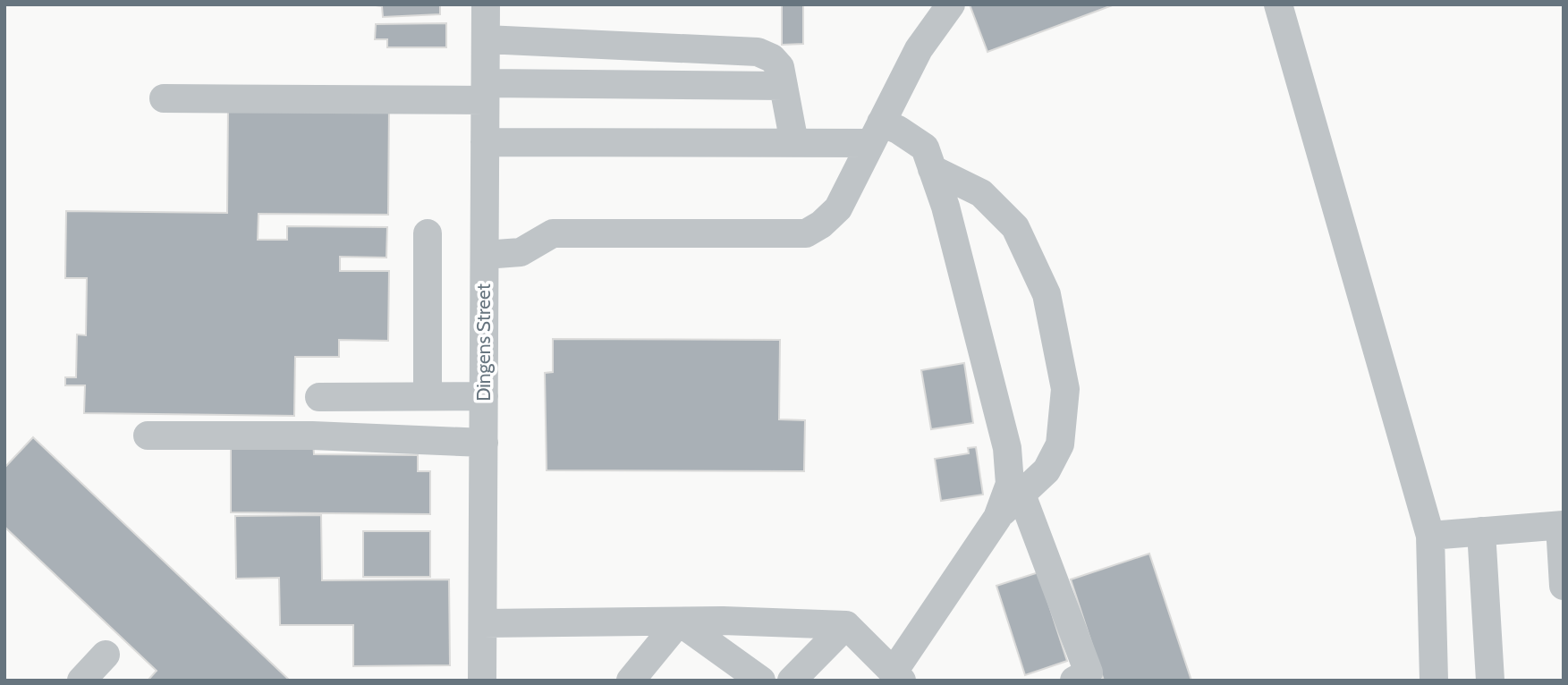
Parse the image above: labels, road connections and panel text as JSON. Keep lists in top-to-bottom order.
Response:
{
  "streets": {
    "street": ["Dingens Street"]
  }
}
